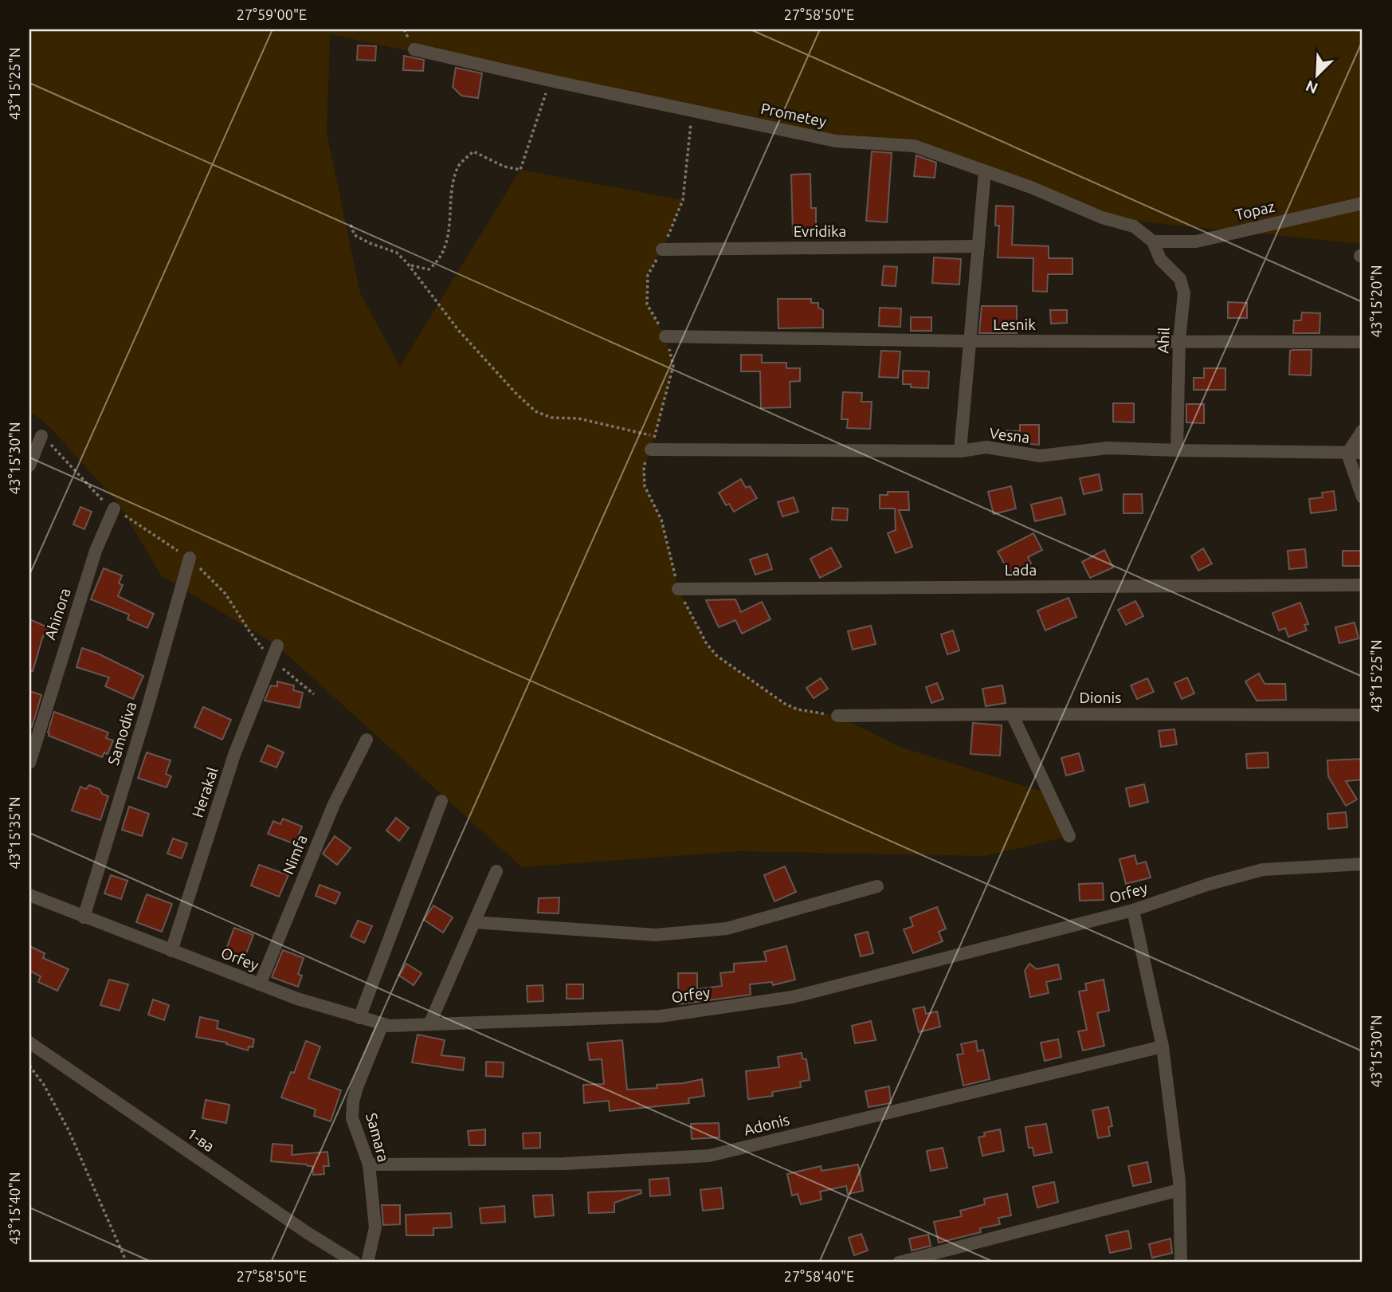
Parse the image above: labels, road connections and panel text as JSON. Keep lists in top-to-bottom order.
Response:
{
  "streets": {
    "street": [
      "Prometey",
      "Topaz",
      "Evridika",
      "Lesnik",
      "Ahil",
      "Vesna",
      "Lada",
      "Ahinora",
      "Dionis",
      "Samodiva",
      "Herakal",
      "Nimfa",
      "Orfey",
      "Adonis",
      "Samara",
      "1-ва"
    ]
  },
  "crossings": [
    ["Prometey", "Topaz"],
    ["Prometey", "Ahil"],
    ["Topaz", "Ahil"],
    ["Lesnik", "Ahil"],
    ["Ahil", "Vesna"],
    ["Samodiva", "Orfey"],
    ["Herakal", "Orfey"],
    ["Nimfa", "Orfey"],
    ["Orfey", "Samara"],
    ["Adonis", "Samara"]
  ],
  "north": "bottom left",
  "coordinates": [
    "27°59'00\"E",
    "27°58'50\"E",
    "43°15'25\"N",
    "43°15'20\"N",
    "43°15'30\"N",
    "43°15'35\"N",
    "43°15'40\"N",
    "27°58'40\"E"
  ]
}
